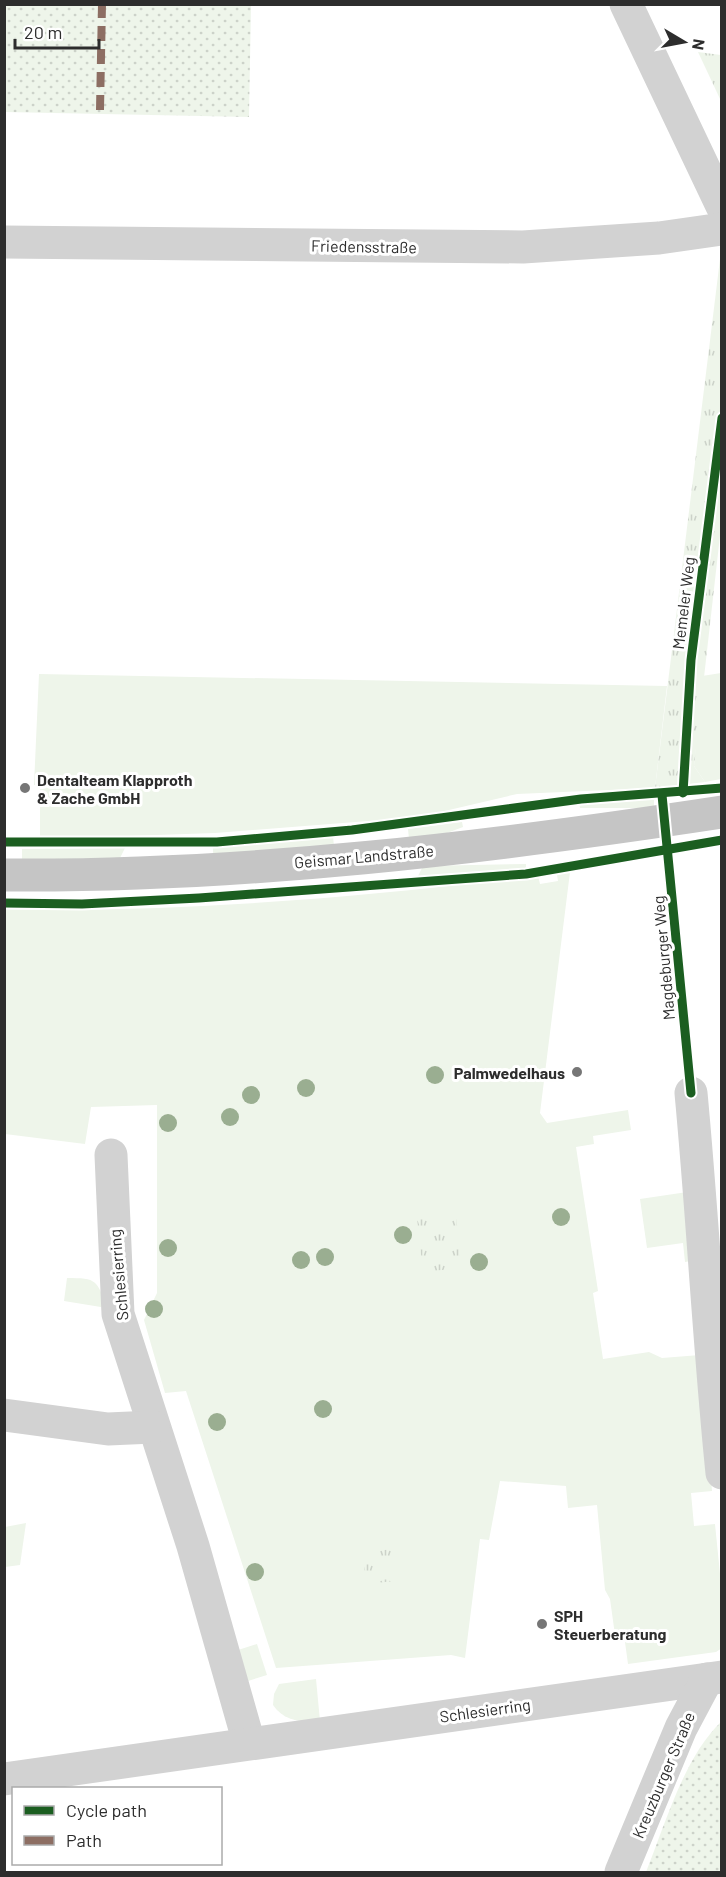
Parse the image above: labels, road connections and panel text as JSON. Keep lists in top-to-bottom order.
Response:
{
  "streets": {
    "main road": ["Geismar Landstraße"],
    "street": ["Friedensstraße", "Schlesierring", "Kreuzburger Straße"],
    "cycle path": ["Memeler Weg", "Magdeburger Weg"]
  },
  "crossings": [
    ["Schlesierring", "Kreuzburger Straße"]
  ],
  "places": ["Dentalteam Klapproth & Zache GmbH", "Palmwedelhaus", "SPH Steuerberatung"],
  "legend": ["Cycle path", "Path"],
  "scale_bar": "20 m",
  "north": "right"
}
